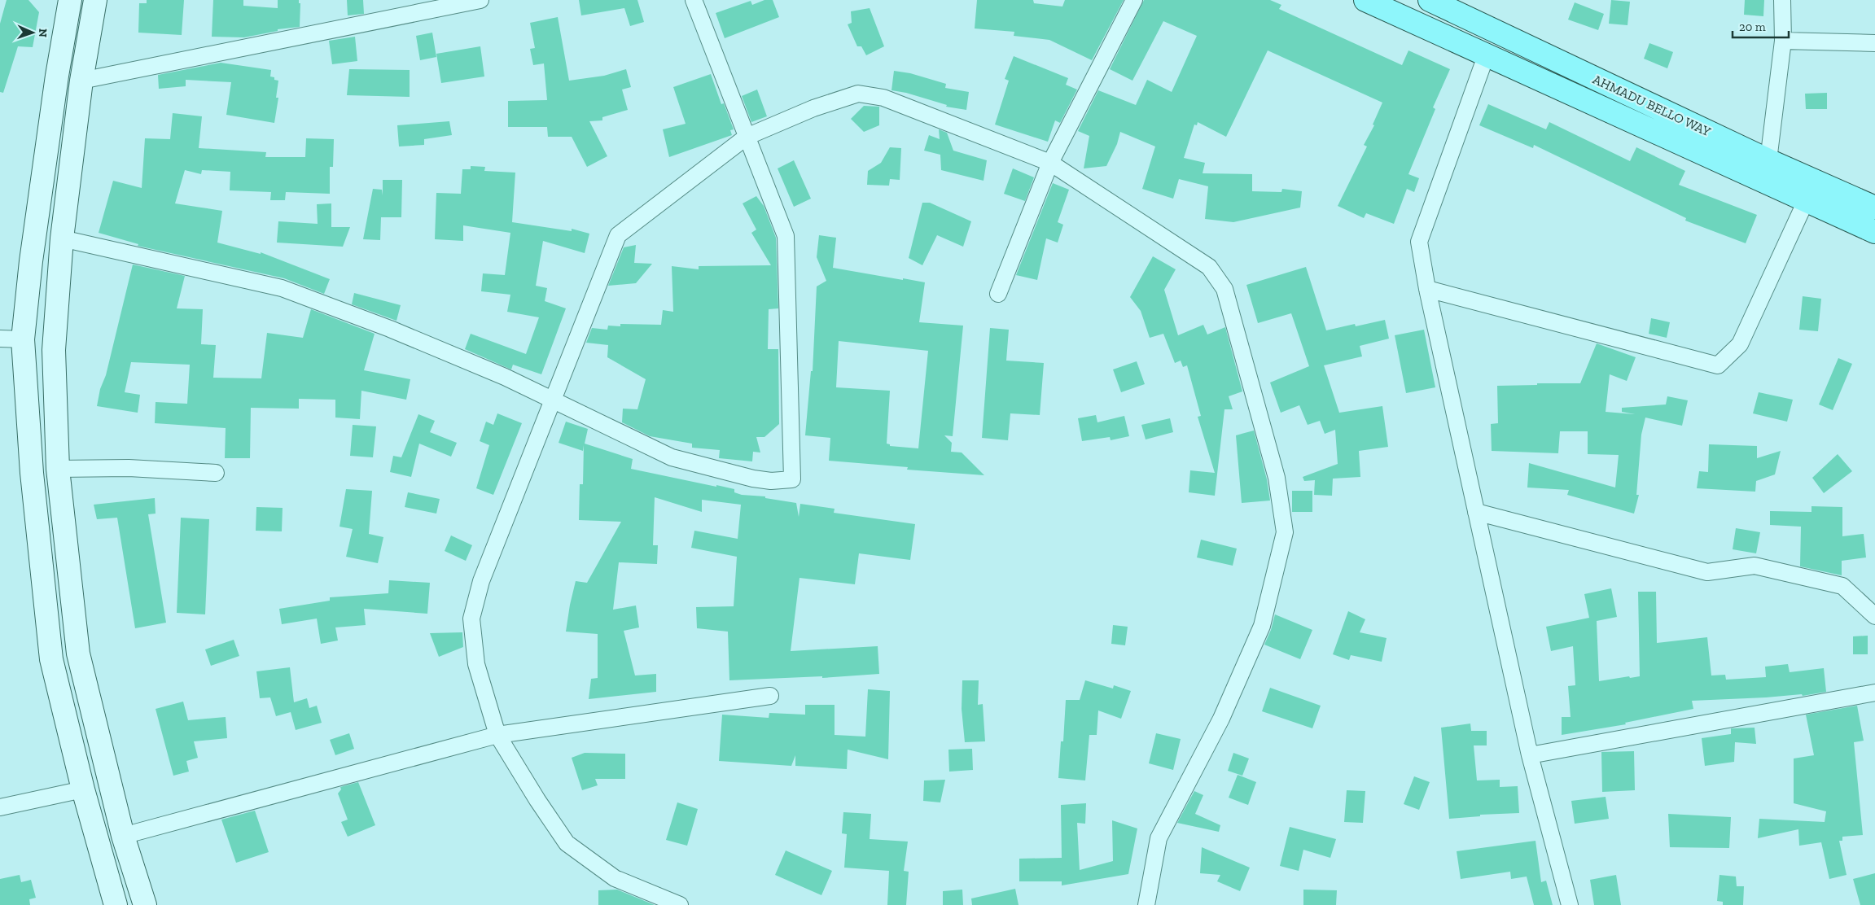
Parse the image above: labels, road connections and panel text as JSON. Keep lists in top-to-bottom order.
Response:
{
  "streets": {
    "main road": ["AHMADU BELLO WAY"]
  },
  "scale_bar": "20 m",
  "north": "right"
}
